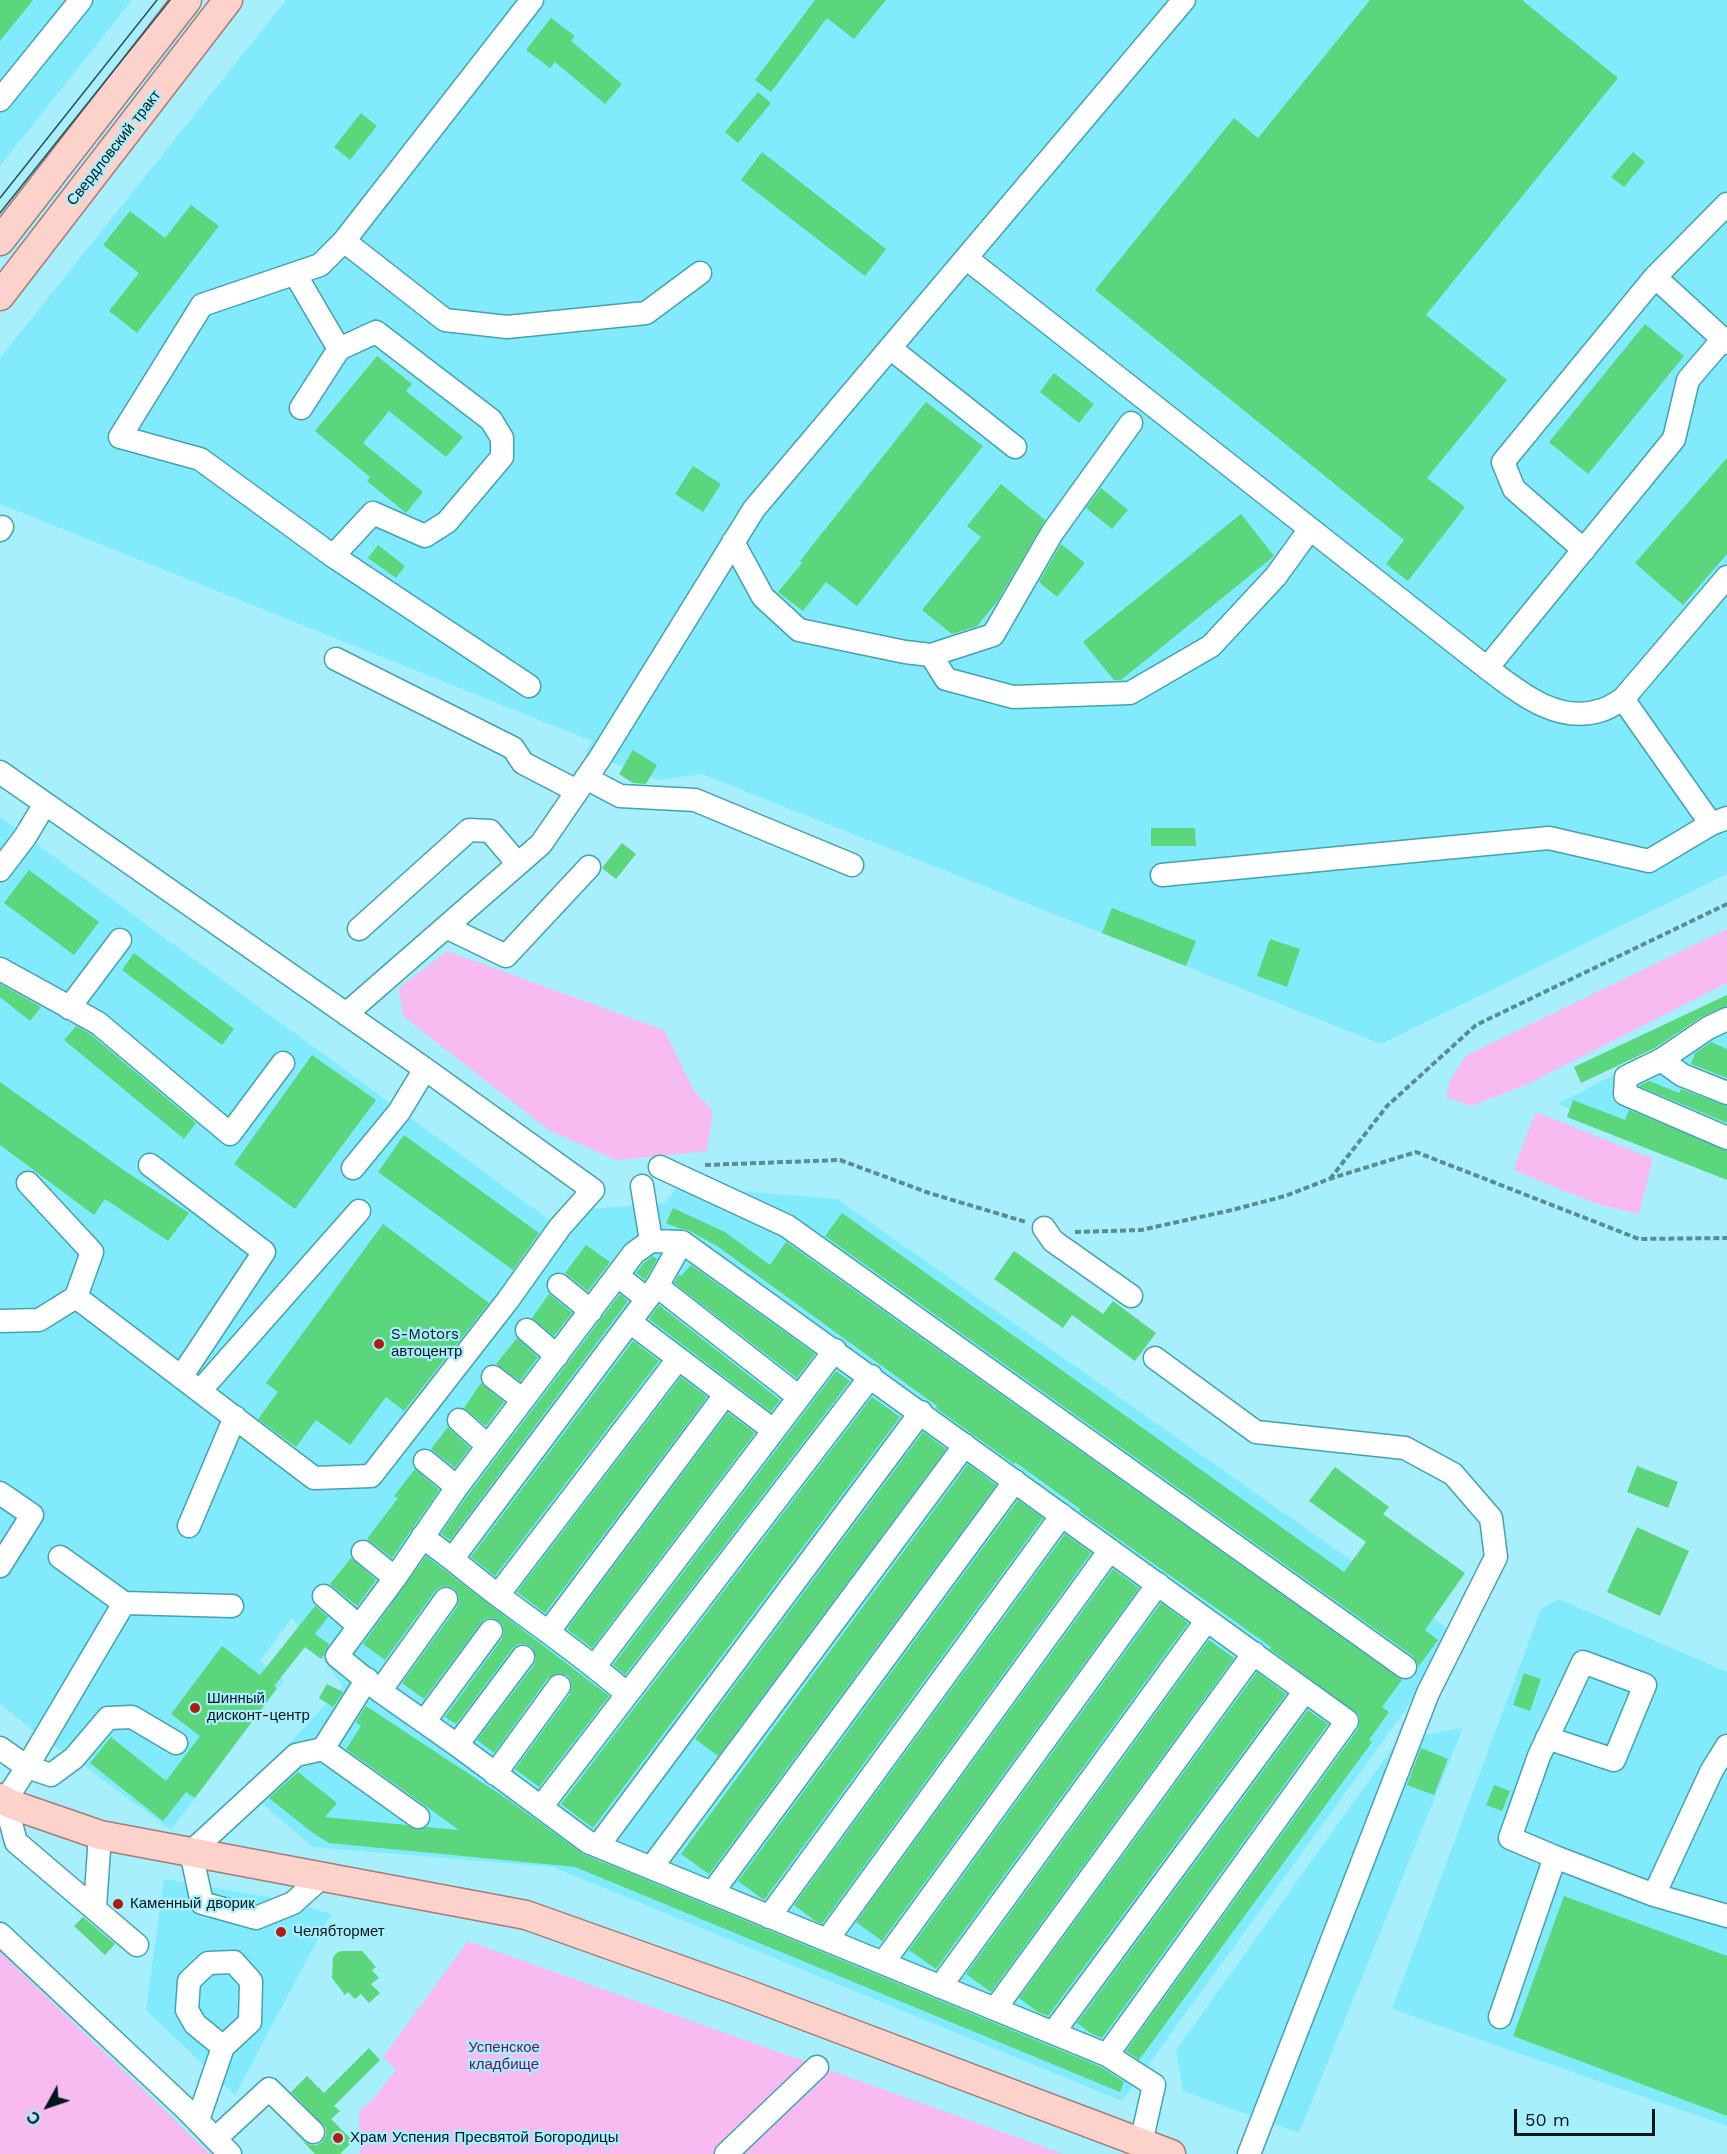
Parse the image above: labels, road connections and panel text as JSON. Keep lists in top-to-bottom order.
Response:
{
  "streets": {
    "main road": ["Свердловский тракт"]
  },
  "parks": ["Успенское кладбище"],
  "places": [
    "S-Motors автоцентр",
    "Шинный дисконт-центр",
    "Каменный дворик",
    "Челябтормет",
    "Храм Успения Пресвятой Богородицы"
  ],
  "scale_bar": "50 m",
  "north": "bottom left"
}
